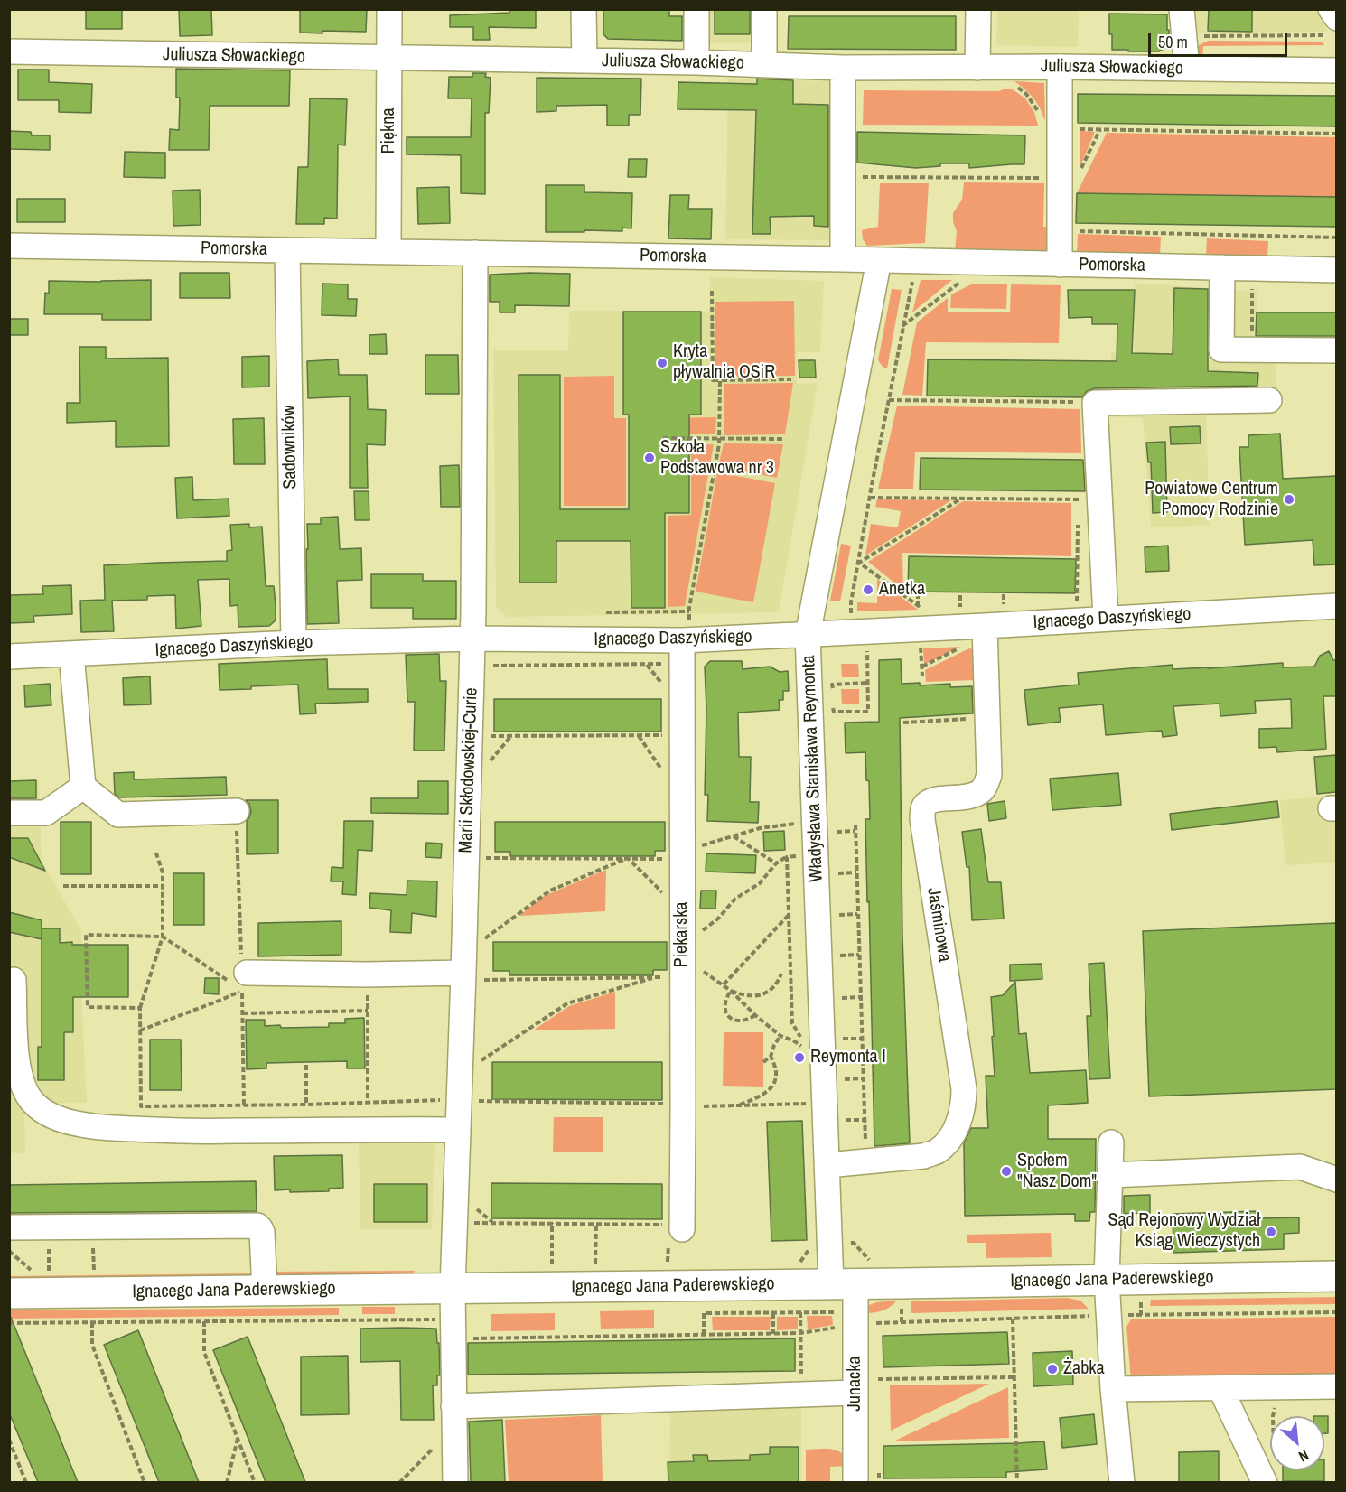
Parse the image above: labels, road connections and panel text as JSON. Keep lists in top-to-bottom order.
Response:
{
  "streets": {
    "main road": ["Ignacego Jana Paderewskiego"],
    "street": [
      "Juliusza Słowackiego",
      "Piękna",
      "Pomorska",
      "Sadowników",
      "Ignacego Daszyńskiego",
      "Władysława Stanisława Reymonta",
      "Marii Skłodowskiej-Curie",
      "Jaśminowa",
      "Piekarska",
      "Junacka"
    ]
  },
  "crossings": [
    ["Juliusza Słowackiego", "Piękna"],
    ["Piękna", "Pomorska"],
    ["Pomorska", "Sadowników"],
    ["Pomorska", "Władysława Stanisława Reymonta"],
    ["Pomorska", "Marii Skłodowskiej-Curie"],
    ["Sadowników", "Ignacego Daszyńskiego"],
    ["Ignacego Daszyńskiego", "Władysława Stanisława Reymonta"],
    ["Ignacego Daszyńskiego", "Marii Skłodowskiej-Curie"],
    ["Ignacego Daszyńskiego", "Jaśminowa"],
    ["Ignacego Daszyńskiego", "Piekarska"],
    ["Władysława Stanisława Reymonta", "Jaśminowa"],
    ["Władysława Stanisława Reymonta", "Ignacego Jana Paderewskiego"],
    ["Władysława Stanisława Reymonta", "Junacka"],
    ["Marii Skłodowskiej-Curie", "Ignacego Jana Paderewskiego"],
    ["Ignacego Jana Paderewskiego", "Junacka"]
  ],
  "places": [
    "Kryta pływalnia OSiR",
    "Szkoła Podstawowa nr 3",
    "Powiatowe Centrum Pomocy Rodzinie",
    "Anetka",
    "Reymonta I",
    "Społem \"Nasz Dom\"",
    "Sąd Rejonowy Wydział Ksiąg Wieczystych",
    "Żabka"
  ],
  "scale_bar": "50 m",
  "north": "bottom right"
}
